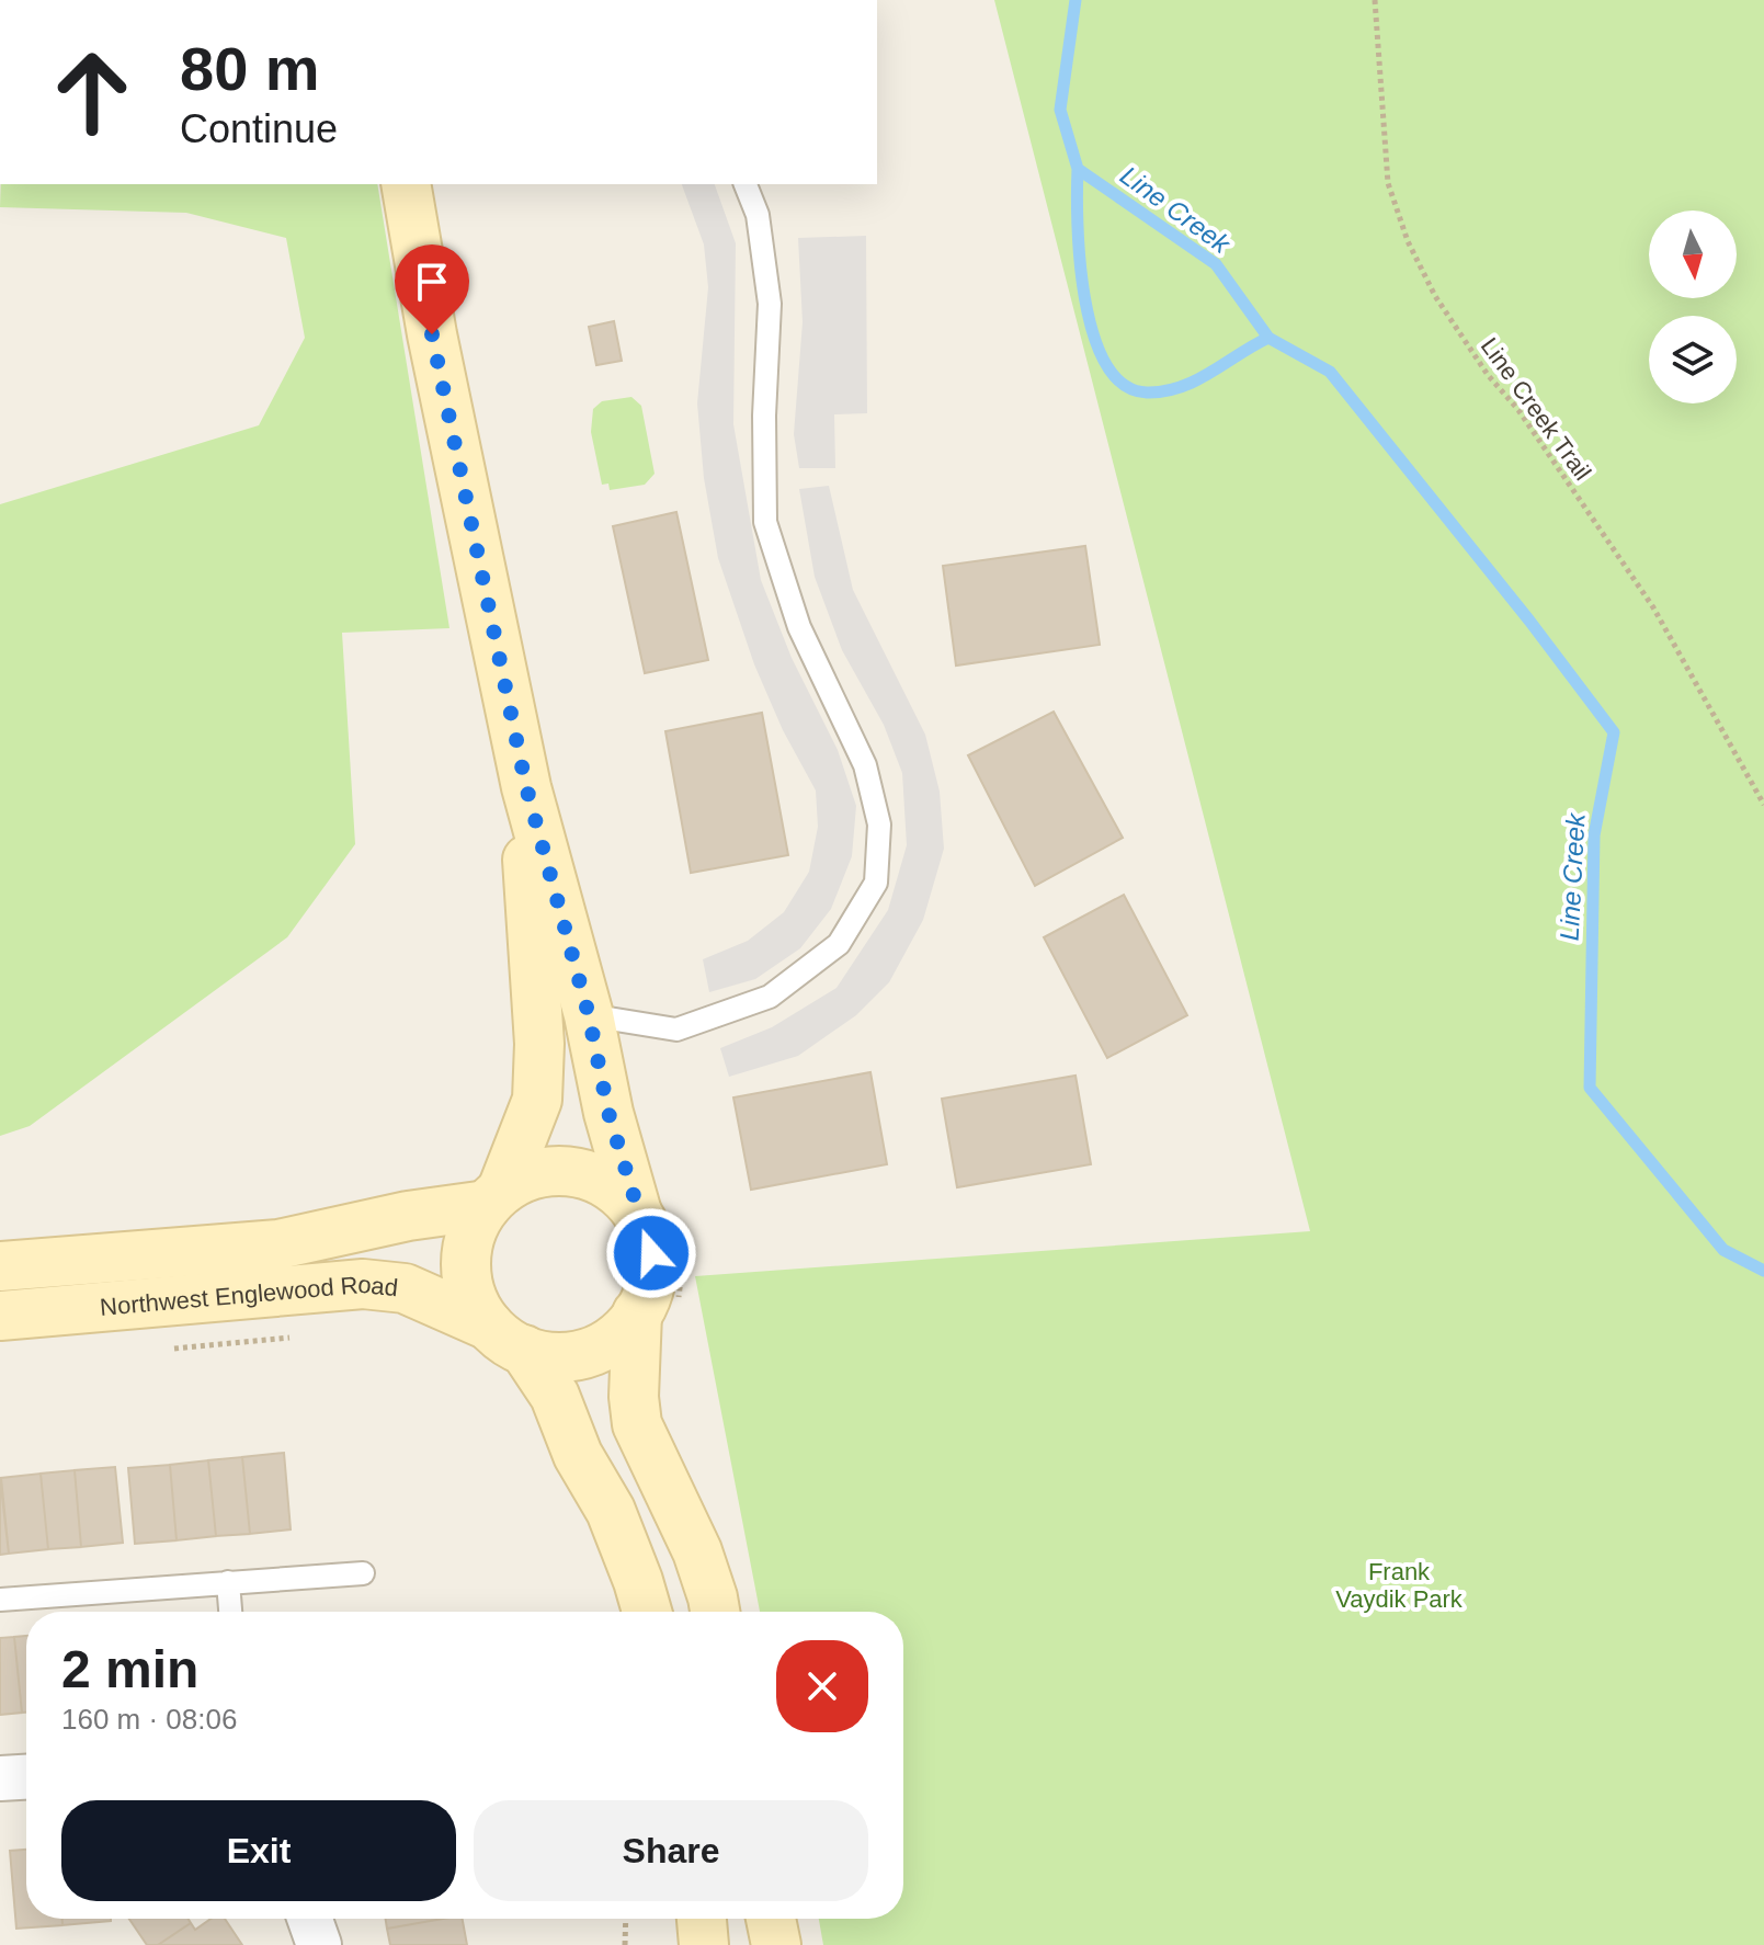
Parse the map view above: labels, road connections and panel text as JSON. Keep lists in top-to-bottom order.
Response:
{
  "streets": {
    "main road": ["Northwest Englewood Road"],
    "path": ["Line Creek Trail"]
  },
  "water": ["Line Creek"],
  "parks": ["Frank Vaydik Park"],
  "north": "bottom",
  "page": {
    "turn": ["80 m", "Continue"],
    "heading": ["2 min", "160 m · 08:06"],
    "buttons": ["Exit", "Share"]
  }
}
